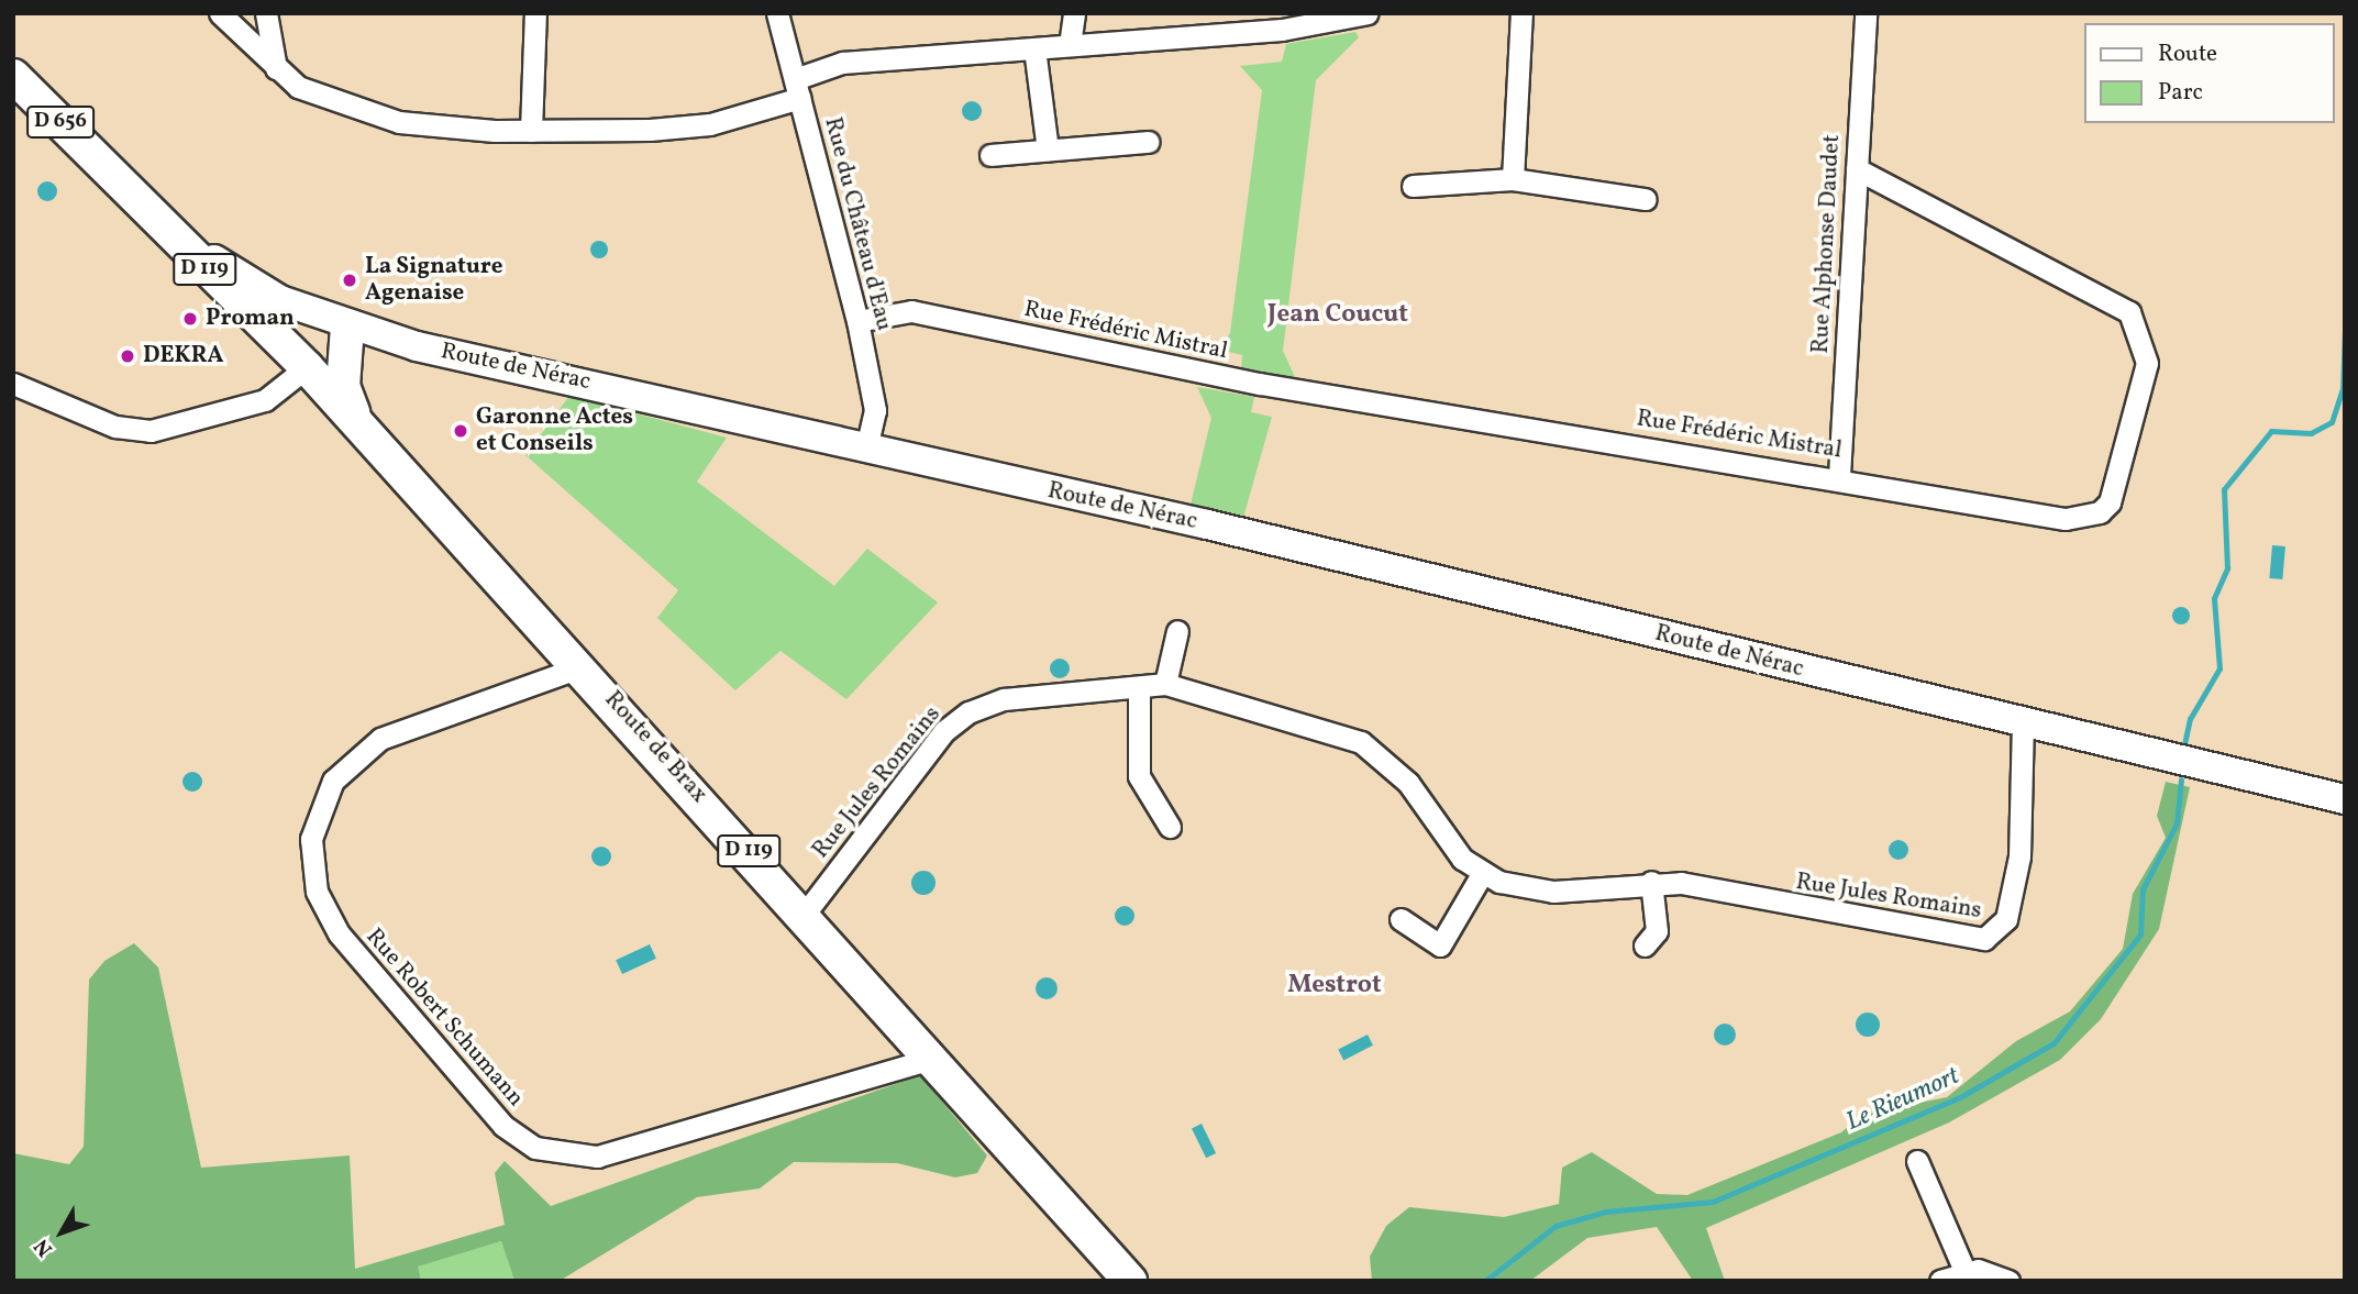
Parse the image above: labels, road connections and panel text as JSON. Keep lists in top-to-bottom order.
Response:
{
  "streets": {
    "main road": [
      "D 656",
      "D 119",
      "Route de Nérac",
      "Route de Brax"
    ],
    "street": [
      "Rue du Château d'Eau",
      "Rue Alphonse Daudet",
      "Rue Frédéric Mistral",
      "Rue Jules Romains",
      "Rue Robert Schumann"
    ]
  },
  "crossings": [
    ["D 656", "D 119"],
    ["D 656", "Route de Nérac"],
    ["Rue du Château d'Eau", "Rue Frédéric Mistral"],
    ["Rue du Château d'Eau", "Route de Nérac"],
    ["Rue Alphonse Daudet", "Rue Frédéric Mistral"],
    ["D 119", "Route de Nérac"],
    ["D 119", "Route de Brax"],
    ["Route de Nérac", "Route de Brax"],
    ["Route de Nérac", "Rue Jules Romains"],
    ["Route de Brax", "Rue Jules Romains"],
    ["Route de Brax", "Rue Robert Schumann"]
  ],
  "districts": ["Jean Coucut", "Mestrot"],
  "water": ["Le Rieumort"],
  "places": [
    "La Signature Agenaise",
    "Proman",
    "DEKRA",
    "Garonne Actes et Conseils"
  ],
  "legend": ["Route", "Parc"],
  "north": "bottom left"
}
